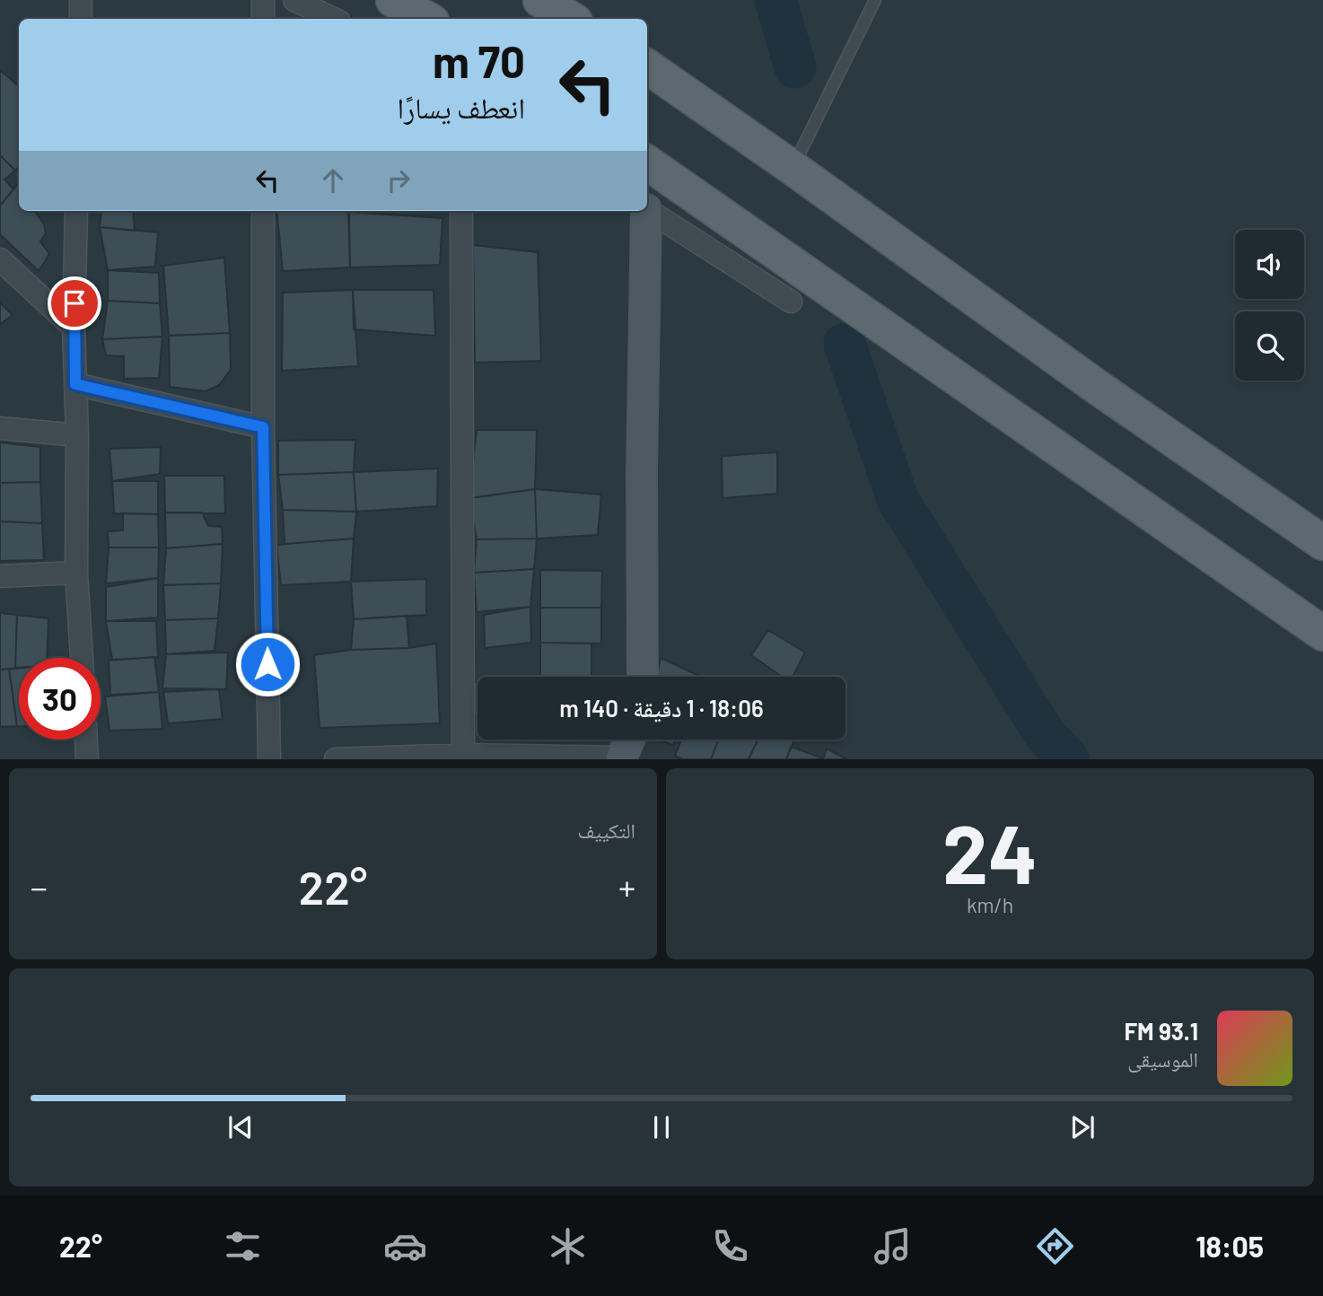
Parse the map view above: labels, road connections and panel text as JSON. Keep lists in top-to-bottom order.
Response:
{
  "page": {
    "turn": ["70 m", "انعطف يسارًا"],
    "limit": "30",
    "trip": "18:06 · 1 دقيقة · 140 m",
    "tile": [
      ["24", "km/h"],
      "التكييف"
    ],
    "heat": ["−", "22°", "+"],
    "song": ["93.1 FM", "الموسيقى"],
    "tabs": ["18:05", "22°"]
  }
}
